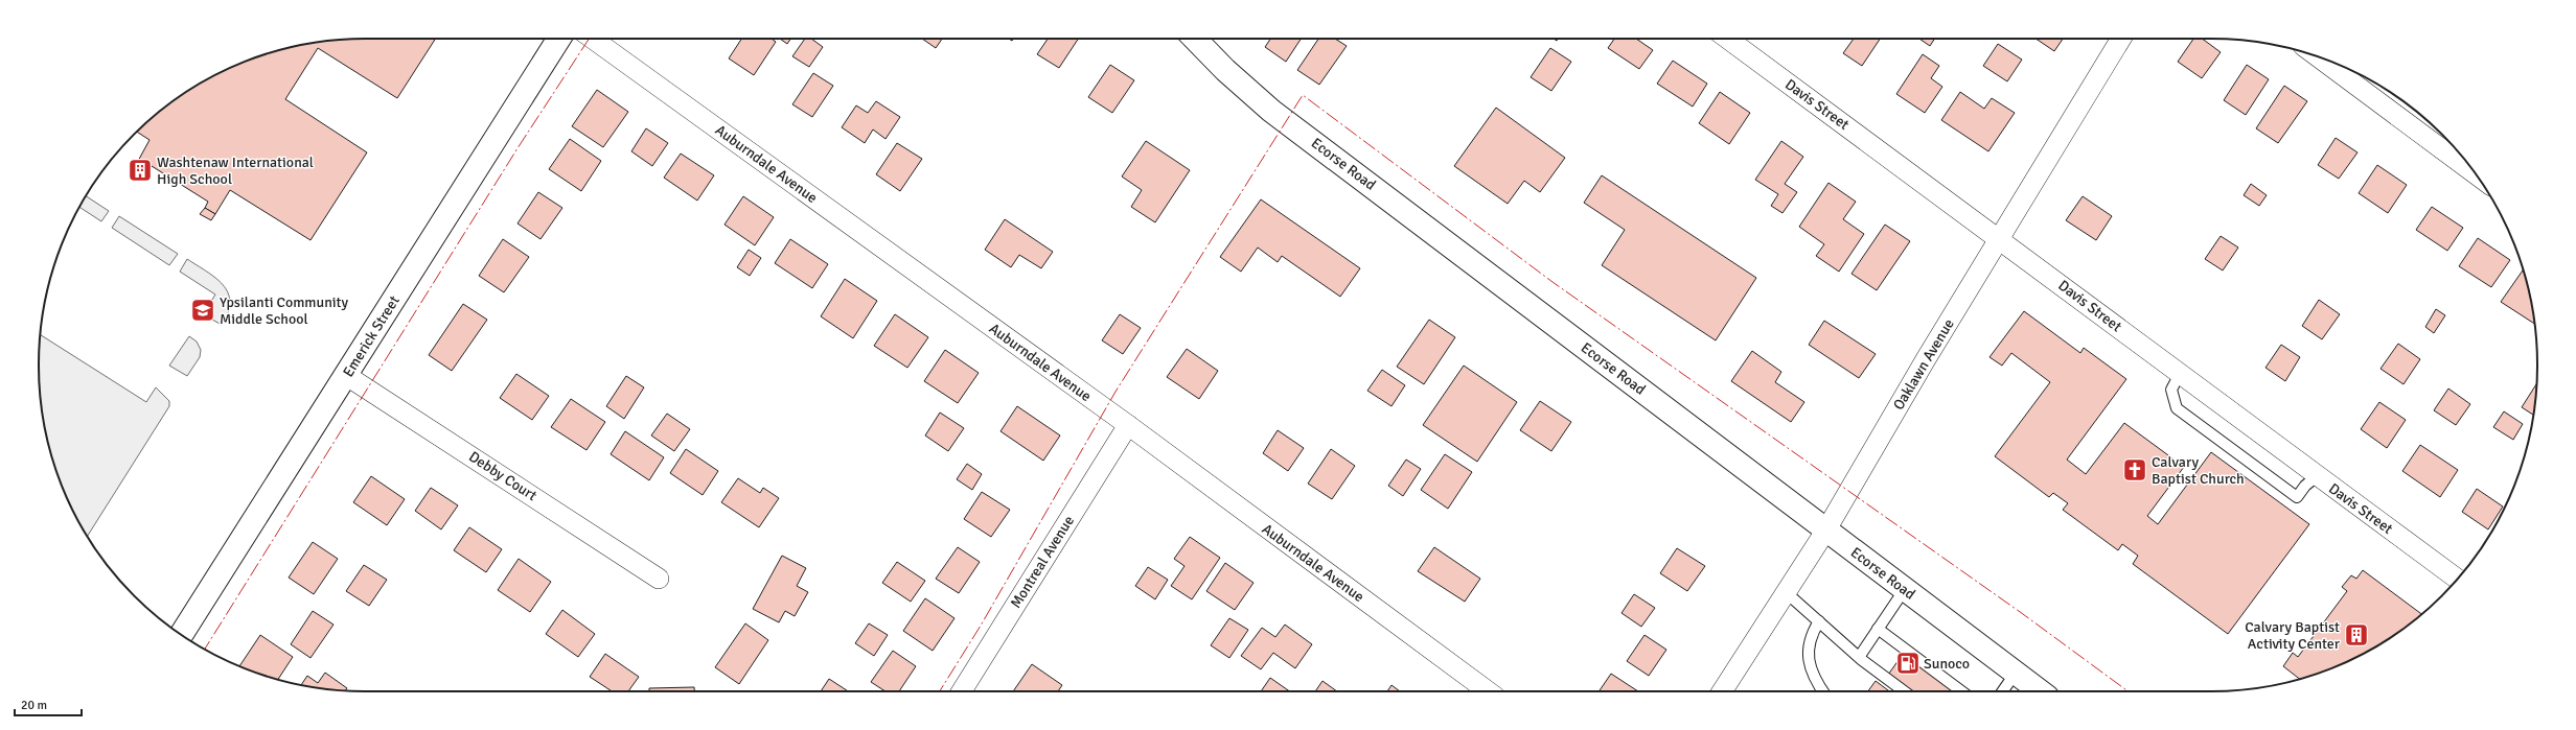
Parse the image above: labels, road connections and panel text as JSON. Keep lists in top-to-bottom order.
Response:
{
  "streets": {
    "main road": ["Ecorse Road", "Emerick Street"],
    "street": [
      "Davis Street",
      "Auburndale Avenue",
      "Oaklawn Avenue",
      "Debby Court",
      "Montreal Avenue"
    ]
  },
  "crossings": [
    ["Davis Street", "Oaklawn Avenue"],
    ["Auburndale Avenue", "Montreal Avenue"],
    ["Ecorse Road", "Oaklawn Avenue"],
    ["Emerick Street", "Debby Court"]
  ],
  "places": {
    "building": ["Washtenaw International High School", "Calvary Baptist Activity Center"],
    "school or university": ["Ypsilanti Community Middle School"],
    "church": ["Calvary Baptist Church"],
    "fuel station": ["Sunoco"]
  },
  "scale_bar": "20 m"
}
